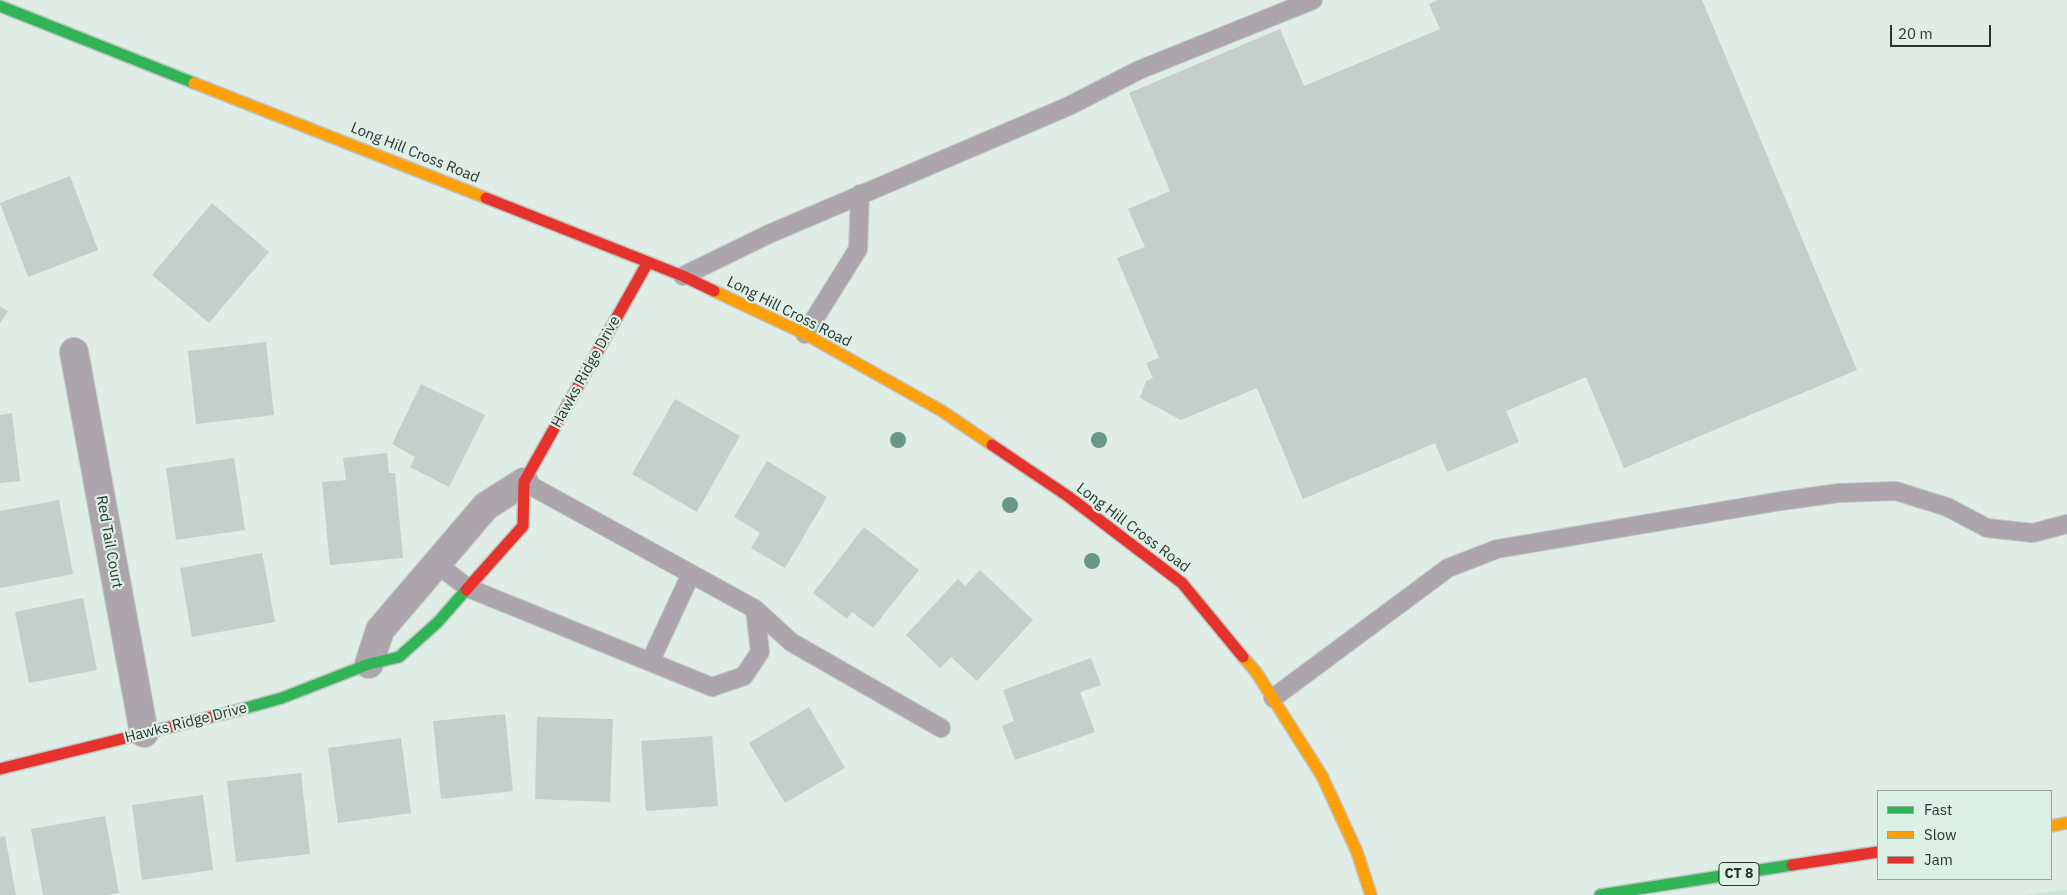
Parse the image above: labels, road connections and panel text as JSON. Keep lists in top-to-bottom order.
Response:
{
  "streets": {
    "main road": ["Long Hill Cross Road", "Hawks Ridge Drive", "CT 8"],
    "street": ["Red Tail Court"]
  },
  "crossings": [
    ["Long Hill Cross Road", "Hawks Ridge Drive"],
    ["Hawks Ridge Drive", "Red Tail Court"]
  ],
  "legend": ["Fast", "Slow", "Jam"],
  "scale_bar": "20 m"
}
